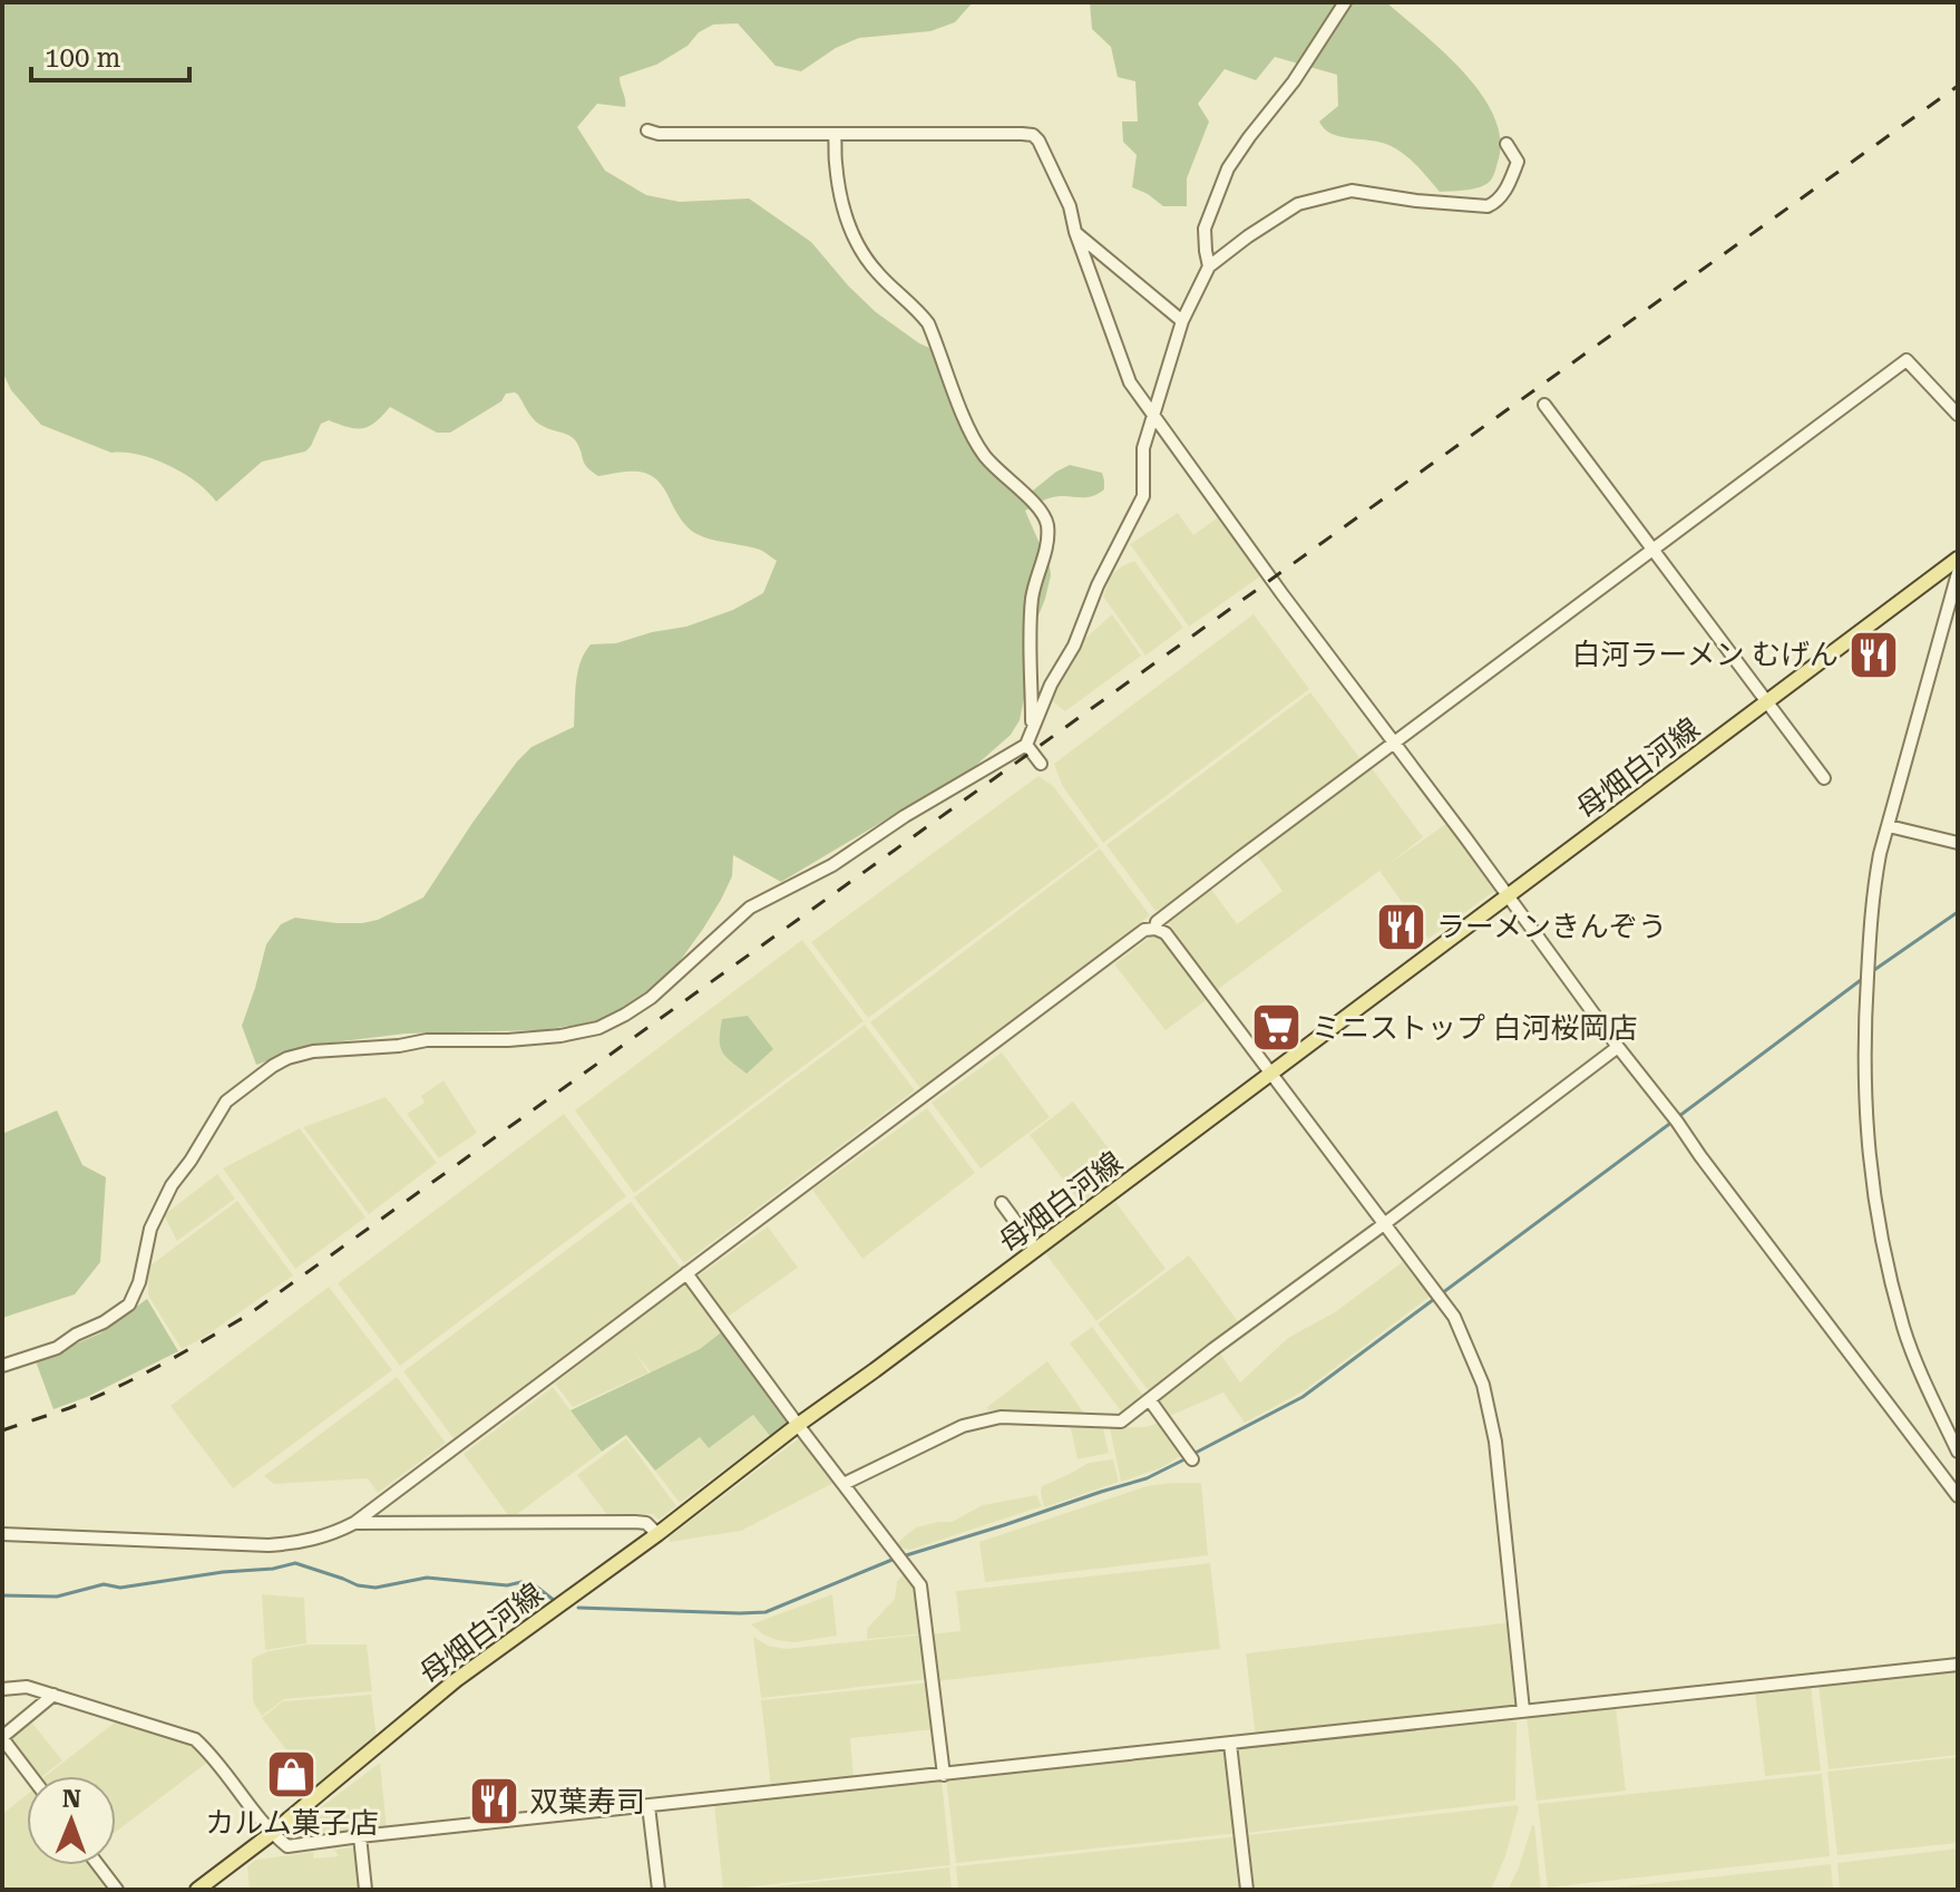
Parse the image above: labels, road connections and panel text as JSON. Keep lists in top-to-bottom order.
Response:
{
  "streets": {
    "main road": ["母畑白河線"]
  },
  "places": {
    "restaurant": ["白河ラーメン むげん", "ラーメンきんぞう", "双葉寿司"],
    "supermarket": ["ミニストップ 白河桜岡店"],
    "shop": ["カルム菓子店"]
  },
  "scale_bar": "100 m",
  "north": "top"
}
